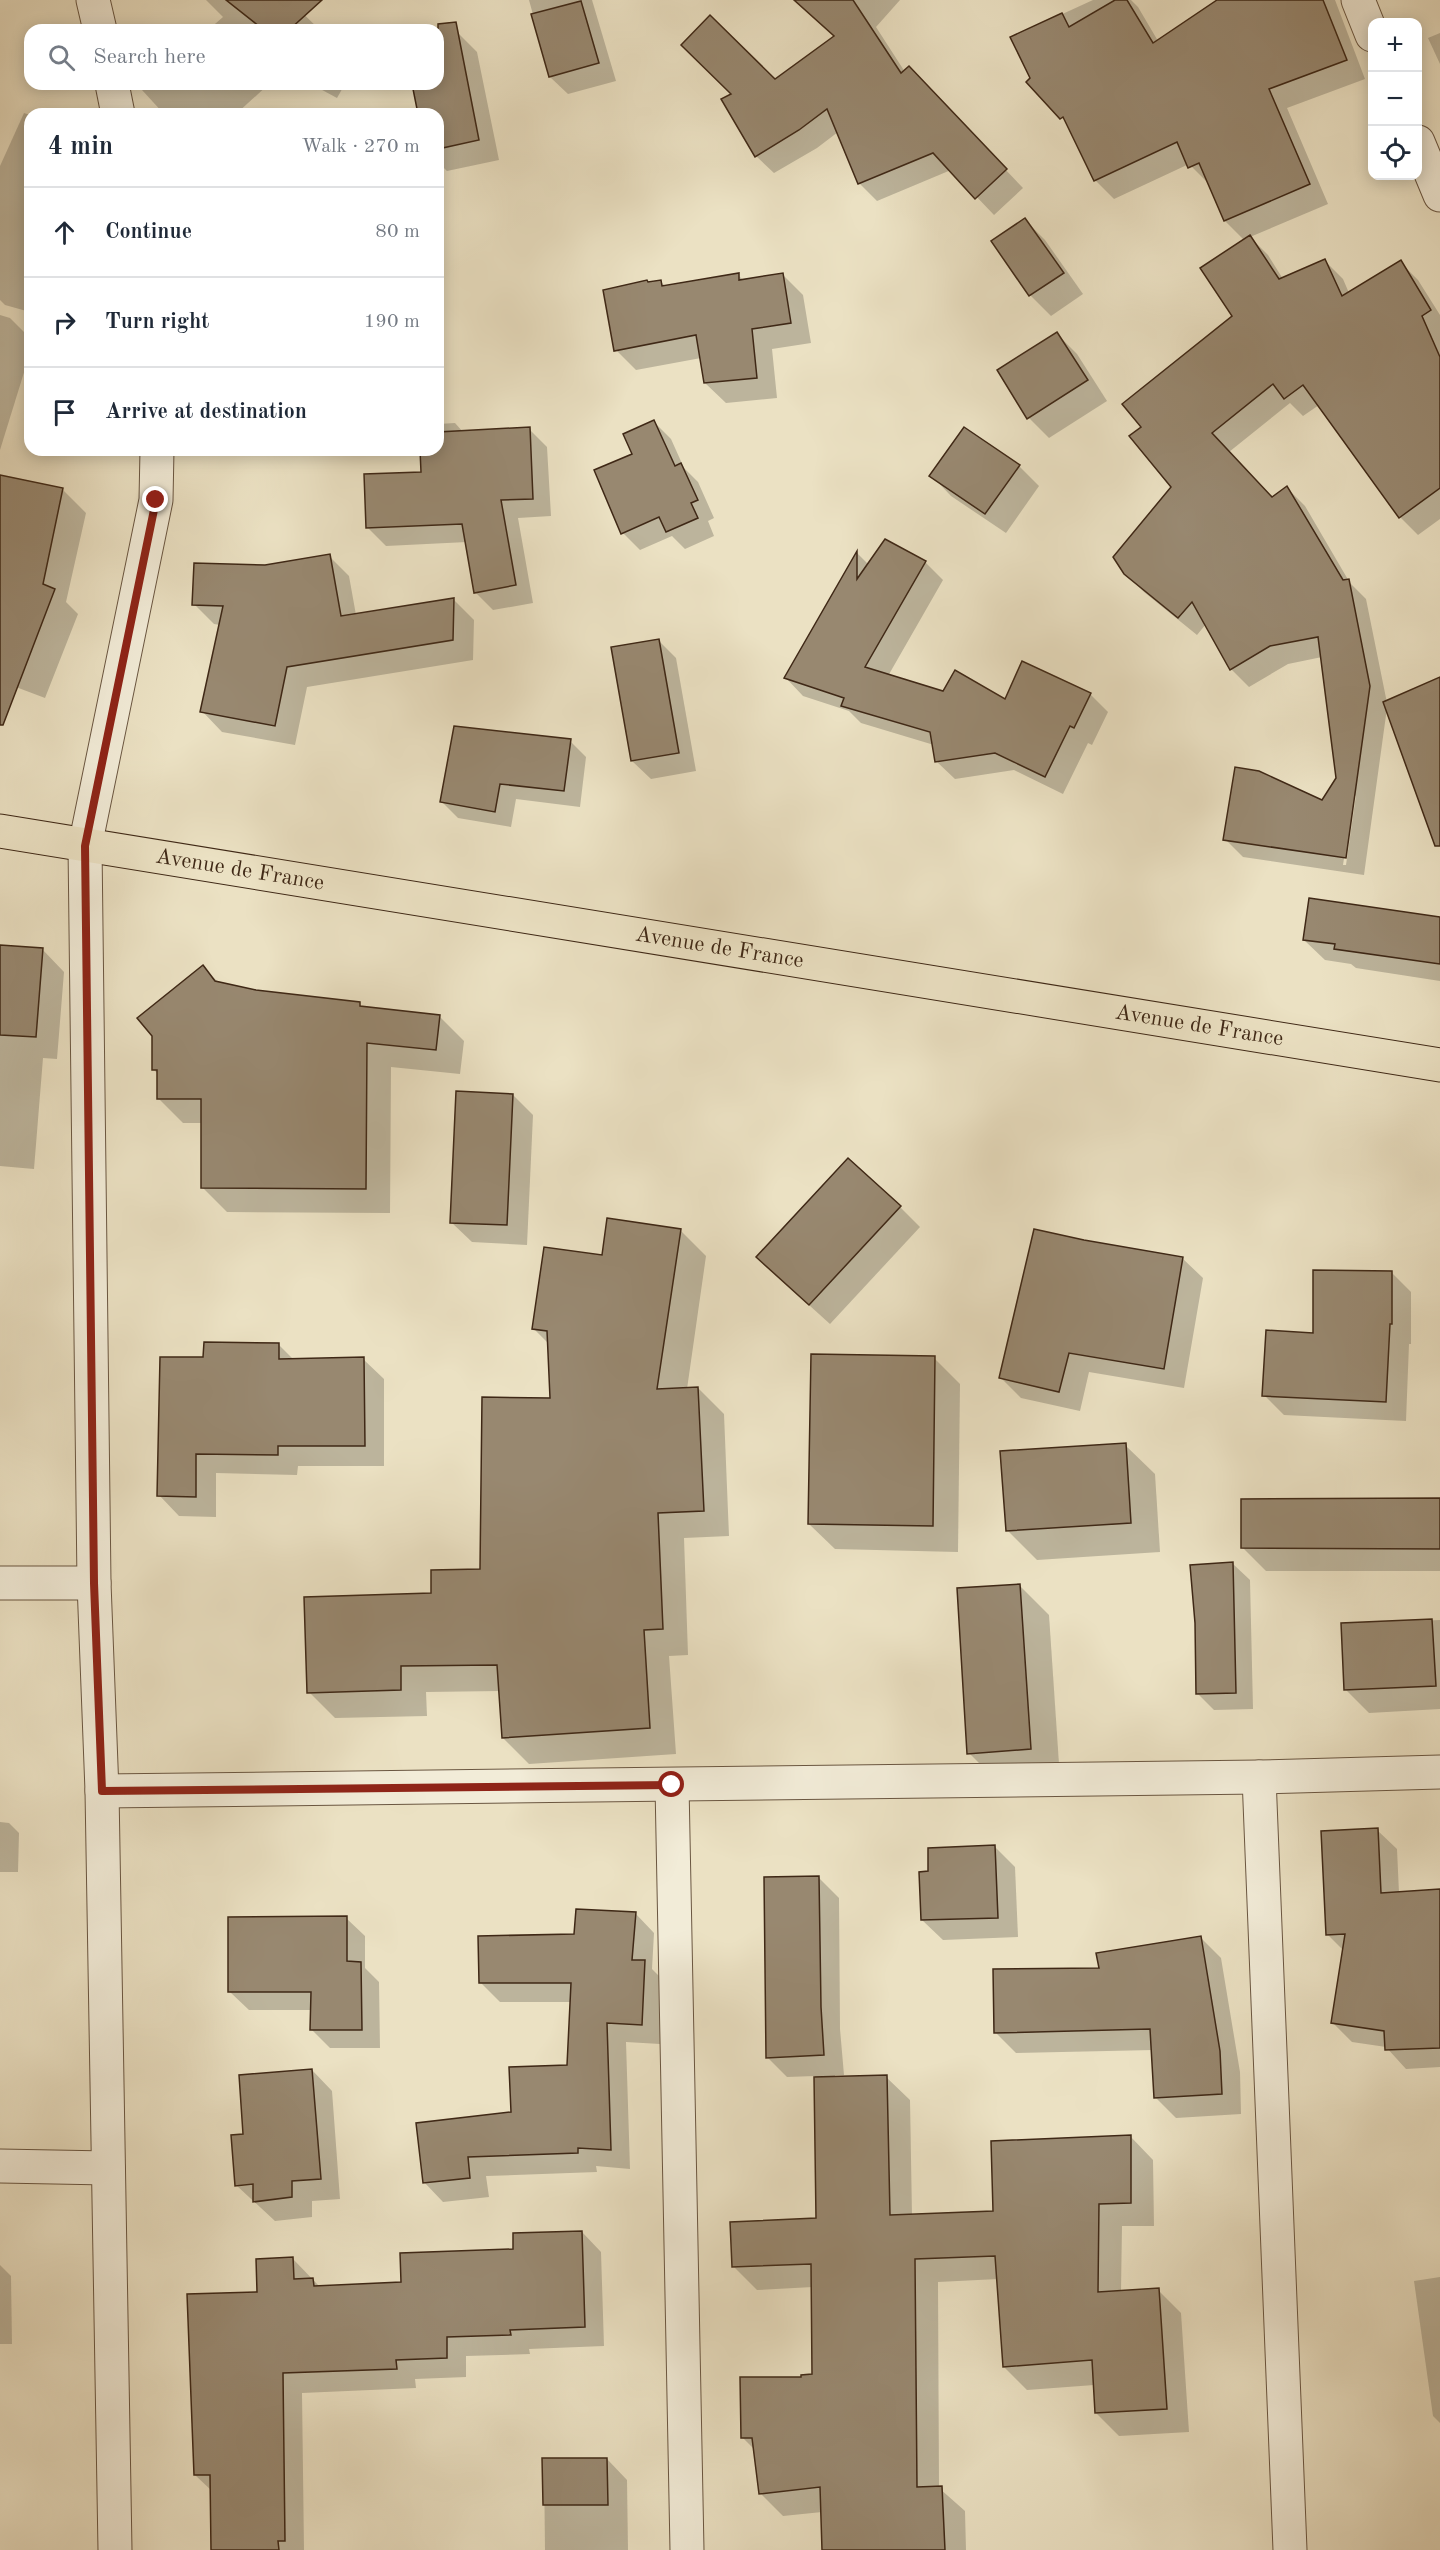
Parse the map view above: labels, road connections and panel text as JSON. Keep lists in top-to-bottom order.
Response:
{
  "streets": {
    "main road": ["Avenue de France"]
  },
  "page": {
    "map_buttons": ["+", "−"],
    "search": "Search here",
    "heading": ["4 min", "Walk · 270 m"],
    "list": [
      ["Continue", "80 m"],
      ["Turn right", "190 m"],
      "Arrive at destination"
    ]
  }
}
